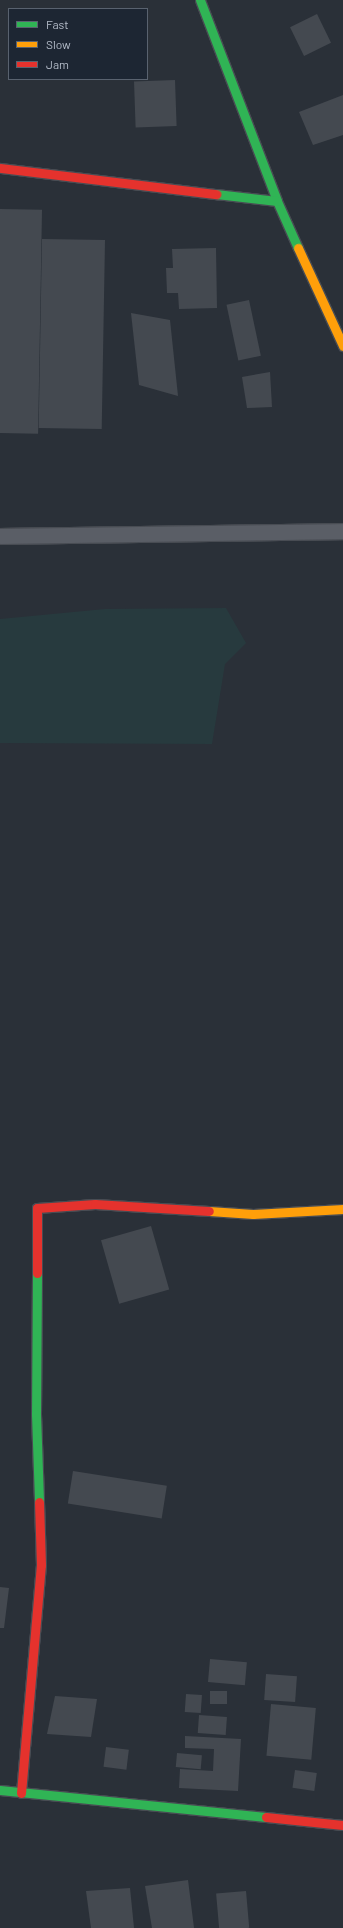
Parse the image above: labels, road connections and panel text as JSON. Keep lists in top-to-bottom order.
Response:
{
  "legend": ["Fast", "Slow", "Jam"]
}
